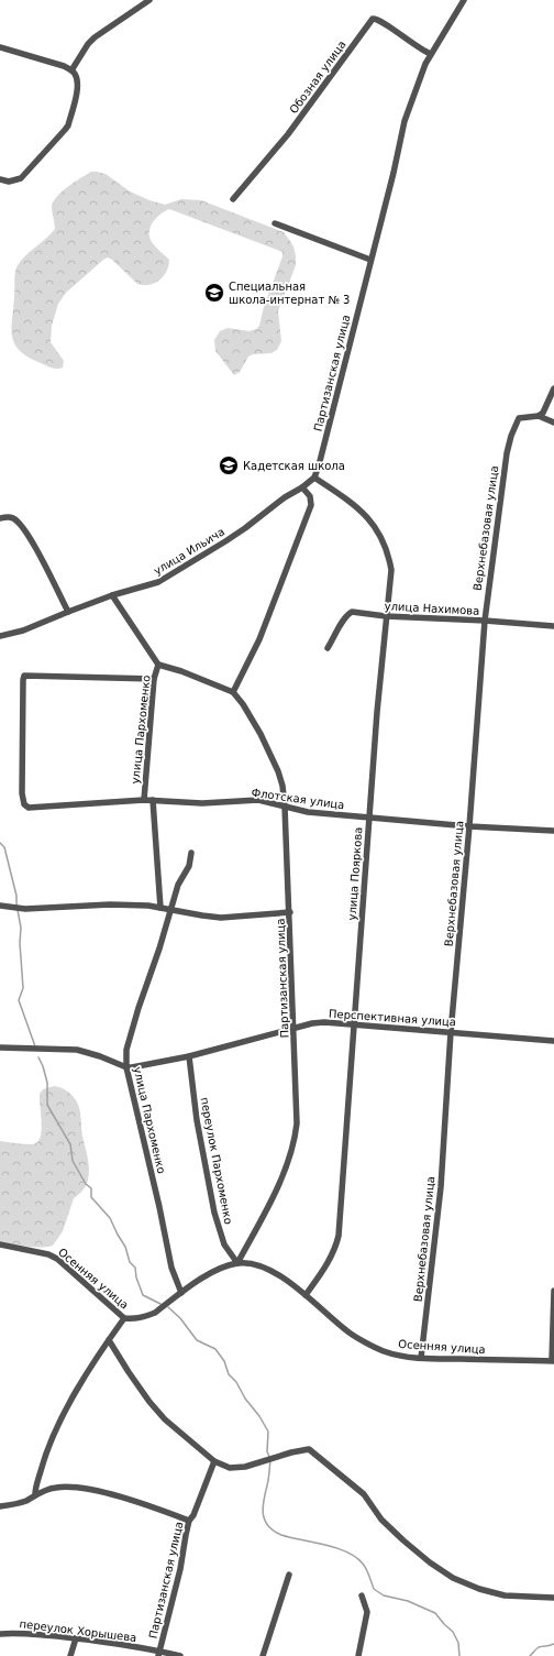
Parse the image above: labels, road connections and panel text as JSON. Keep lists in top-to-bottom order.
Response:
{
  "streets": {
    "street": [
      "Обозная улица",
      "Партизанская улица",
      "Верхнебазовая улица",
      "улица Ильича",
      "улица Нахимова",
      "улица Пархоменко",
      "Флотская улица",
      "улица Пояркова",
      "Перспективная улица",
      "переулок Пархоменко",
      "Осенняя улица",
      "переулок Хорышева"
    ]
  },
  "crossings": [
    ["Обозная улица", "Партизанская улица"],
    ["Партизанская улица", "Флотская улица"],
    ["Партизанская улица", "улица Пояркова"],
    ["Партизанская улица", "Перспективная улица"],
    ["Партизанская улица", "переулок Пархоменко"],
    ["Партизанская улица", "Осенняя улица"],
    ["Партизанская улица", "переулок Хорышева"],
    ["Верхнебазовая улица", "улица Нахимова"],
    ["Верхнебазовая улица", "Флотская улица"],
    ["Верхнебазовая улица", "Перспективная улица"],
    ["Верхнебазовая улица", "Осенняя улица"],
    ["улица Ильича", "улица Пархоменко"],
    ["улица Нахимова", "улица Пояркова"],
    ["улица Пархоменко", "Флотская улица"],
    ["улица Пархоменко", "Перспективная улица"],
    ["улица Пархоменко", "Осенняя улица"],
    ["Флотская улица", "улица Пояркова"],
    ["улица Пояркова", "Перспективная улица"],
    ["улица Пояркова", "Осенняя улица"],
    ["Перспективная улица", "переулок Пархоменко"],
    ["переулок Пархоменко", "Осенняя улица"]
  ],
  "places": {
    "school or university": ["Специальная школа-интернат № 3", "Кадетская школа"]
  }
}
